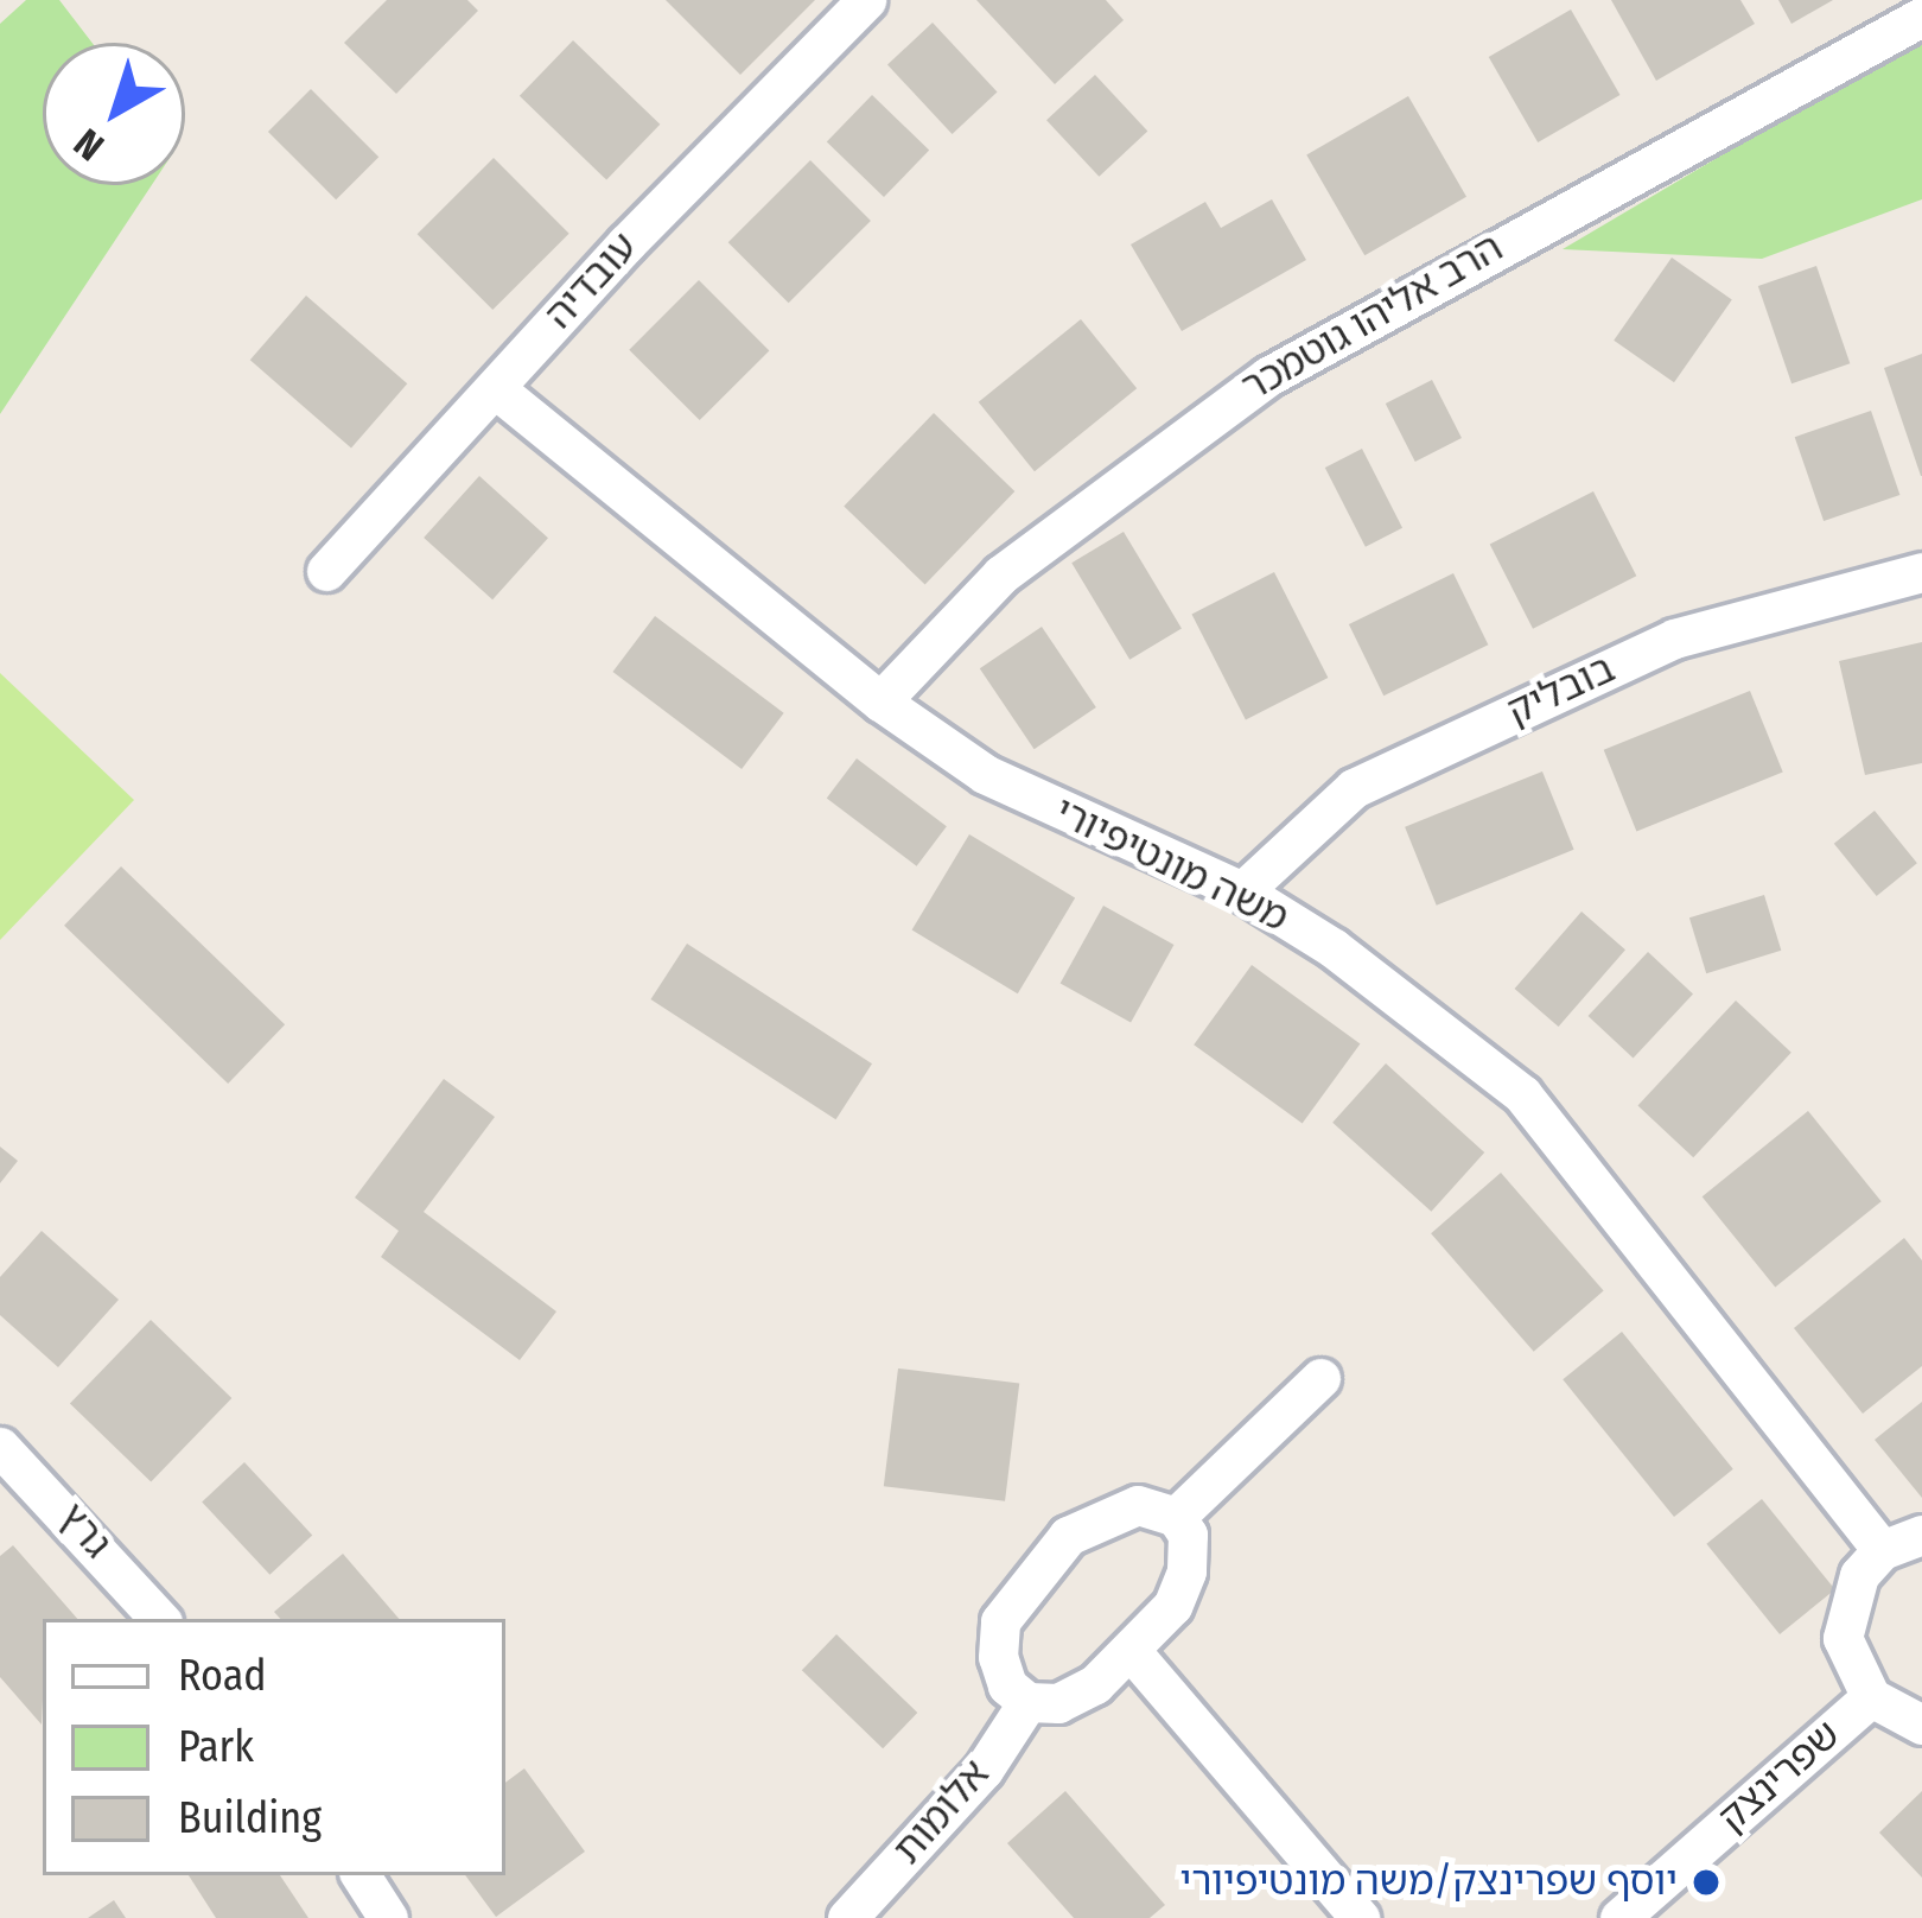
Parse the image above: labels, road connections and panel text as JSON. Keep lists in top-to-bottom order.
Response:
{
  "streets": {
    "street": [
      "עובדיה",
      "הרב אליהו גוטמכר",
      "בובליק",
      "משה מונטיפיורי",
      "גרץ",
      "שפרינצק",
      "אלומות"
    ]
  },
  "crossings": [
    ["עובדיה", "משה מונטיפיורי"],
    ["הרב אליהו גוטמכר", "משה מונטיפיורי"],
    ["בובליק", "משה מונטיפיורי"]
  ],
  "places": ["יוסף שפרינצק/משה מונטיפיורי"],
  "legend": ["Road", "Park", "Building"],
  "north": "bottom left"
}
